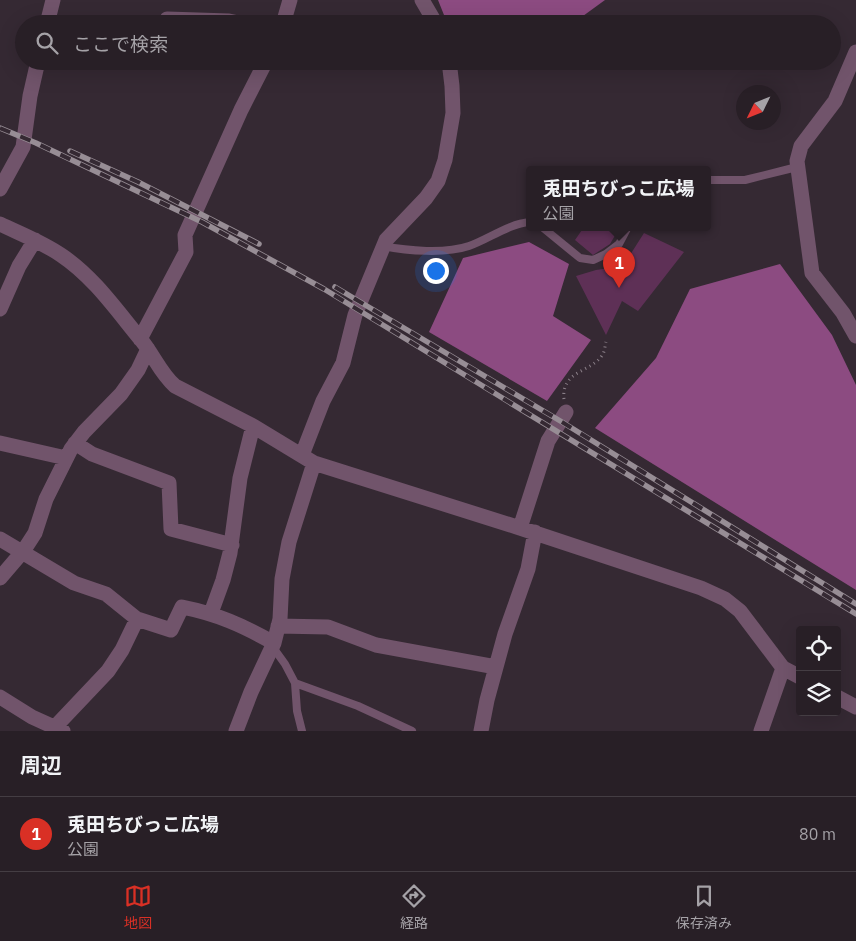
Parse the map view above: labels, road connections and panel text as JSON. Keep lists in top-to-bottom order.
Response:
{
  "north": "bottom left",
  "page": {
    "search": "ここで検索",
    "popup": ["兎田ちびっこ広場", "公園"],
    "pins": "1",
    "heading": "周辺",
    "list": [
      {
        "mark": "1",
        "name": "兎田ちびっこ広場",
        "note": "公園",
        "value": "80 m"
      }
    ],
    "nav": ["地図", "経路", "保存済み"]
  }
}
